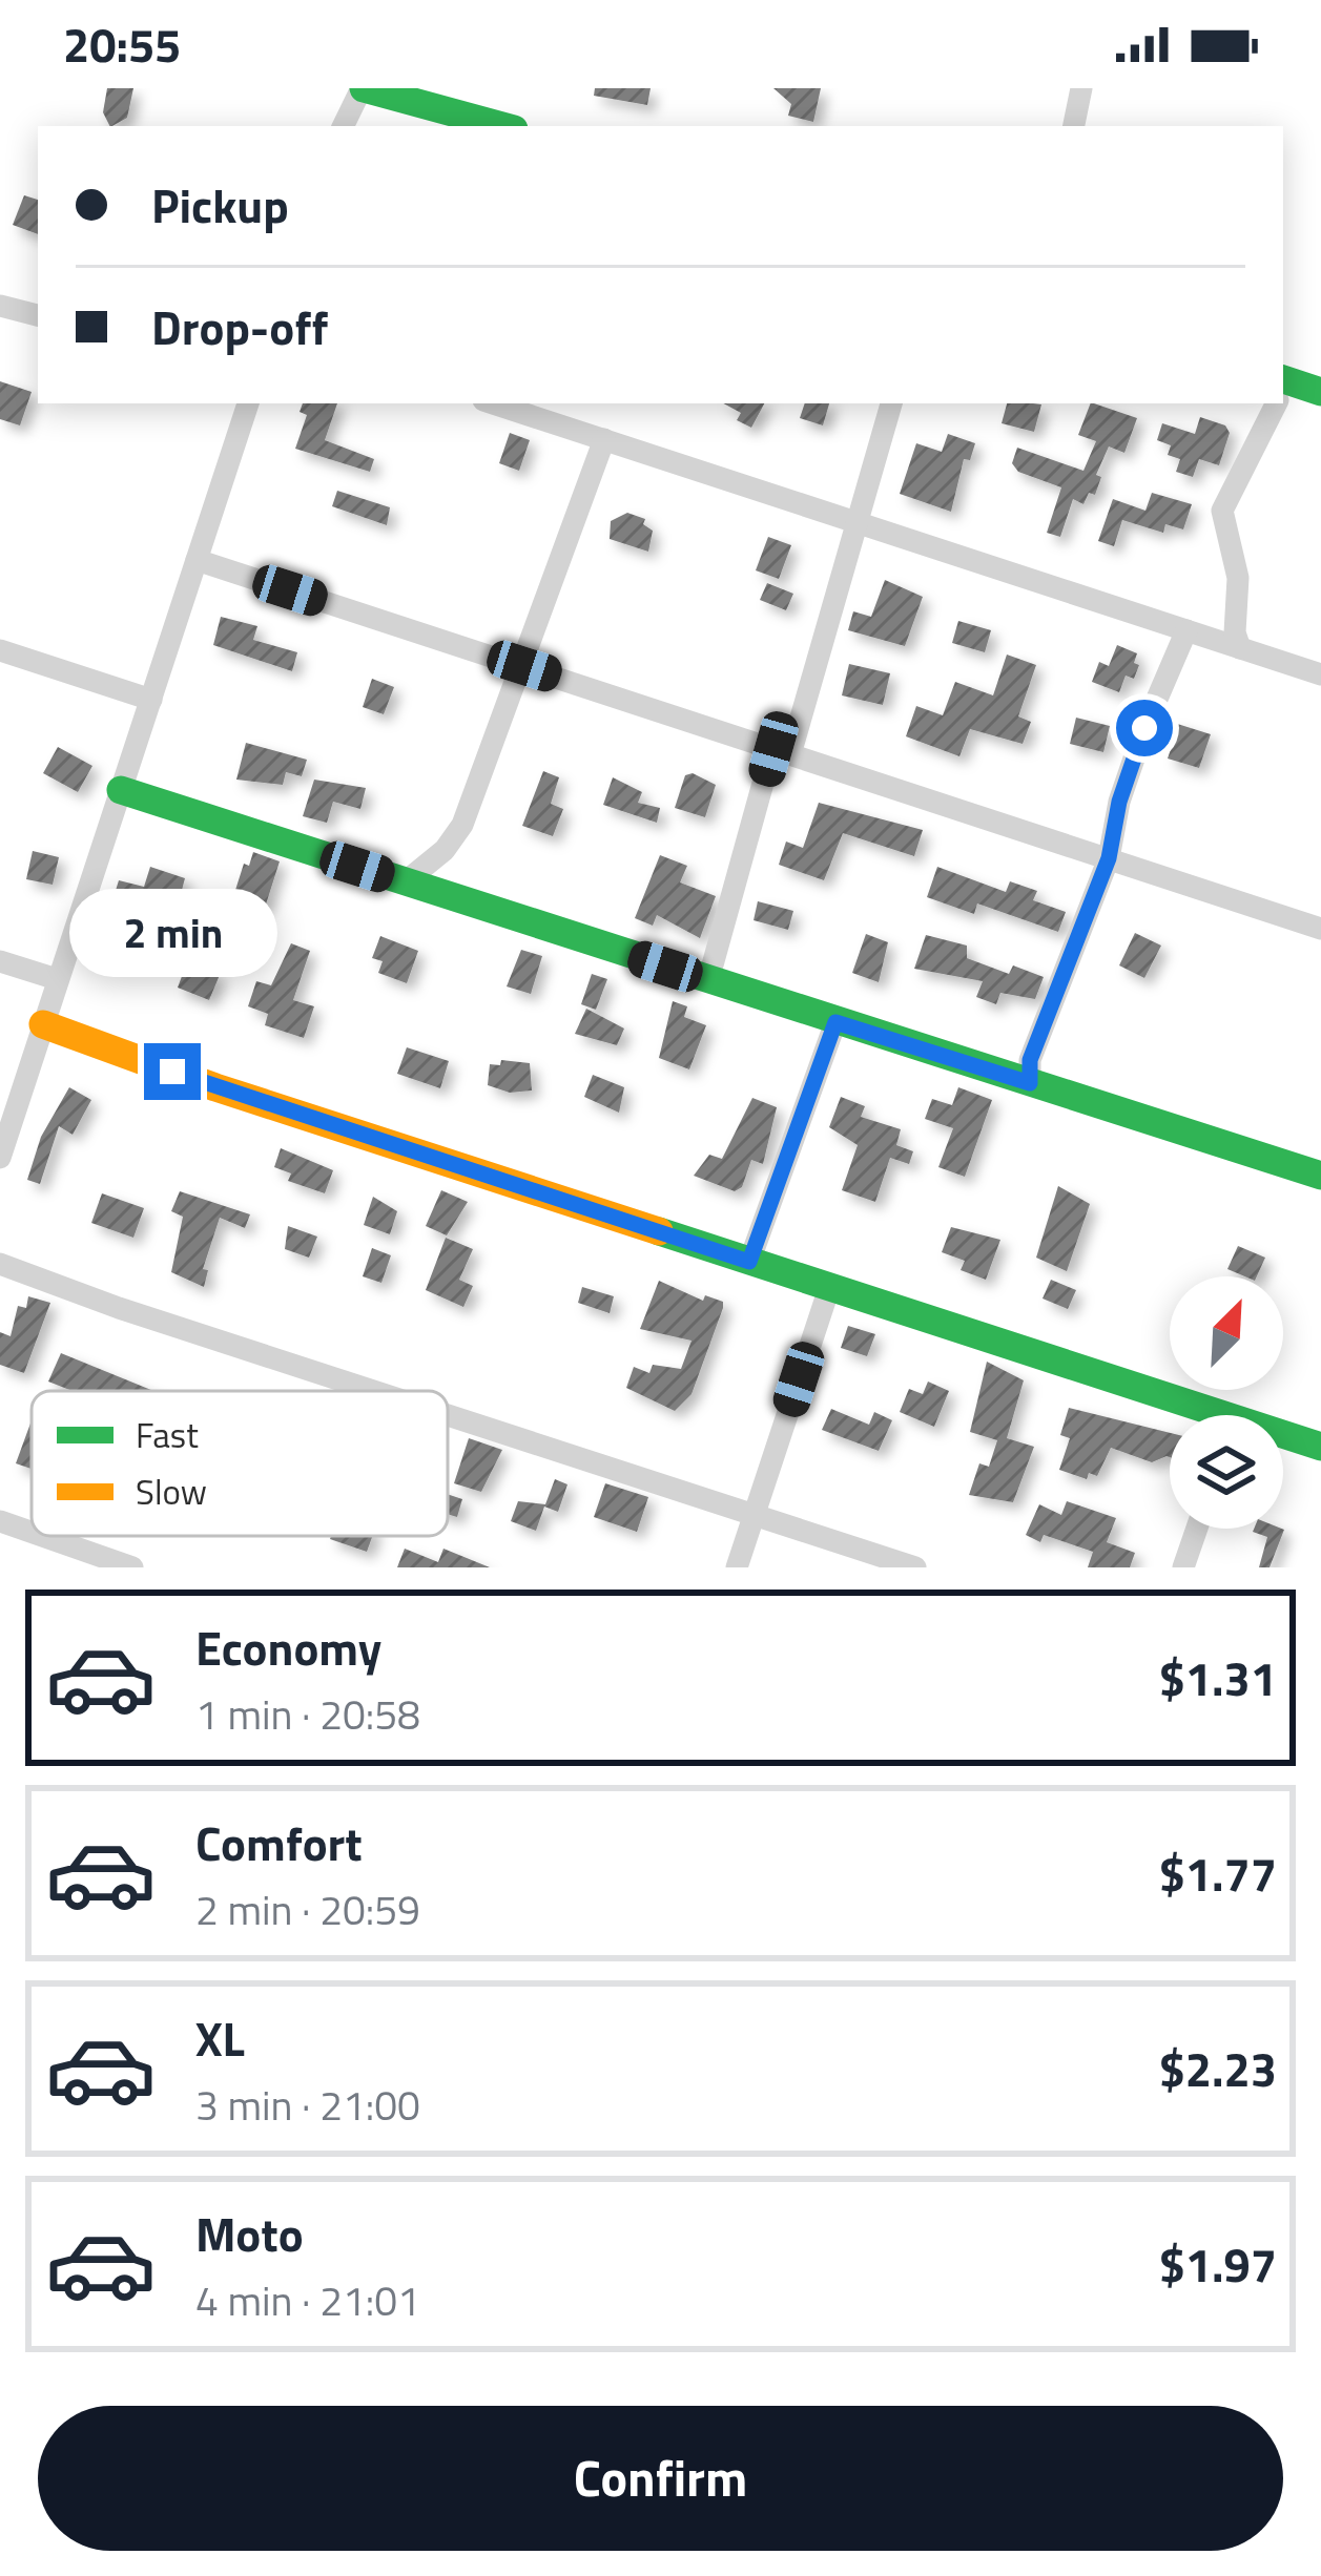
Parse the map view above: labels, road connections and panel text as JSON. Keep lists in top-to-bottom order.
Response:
{
  "legend": ["Fast", "Slow"],
  "north": "top right",
  "page": {
    "status": "20:55",
    "banner": ["Pickup", "Drop-off"],
    "bubble": "2 min",
    "list": [
      {
        "name": "Economy",
        "note": "1 min · 20:58",
        "value": "$1.31"
      },
      {
        "name": "Comfort",
        "note": "2 min · 20:59",
        "value": "$1.77"
      },
      {
        "name": "XL",
        "note": "3 min · 21:00",
        "value": "$2.23"
      },
      {
        "name": "Moto",
        "note": "4 min · 21:01",
        "value": "$1.97"
      }
    ],
    "buttons": "Confirm"
  }
}
